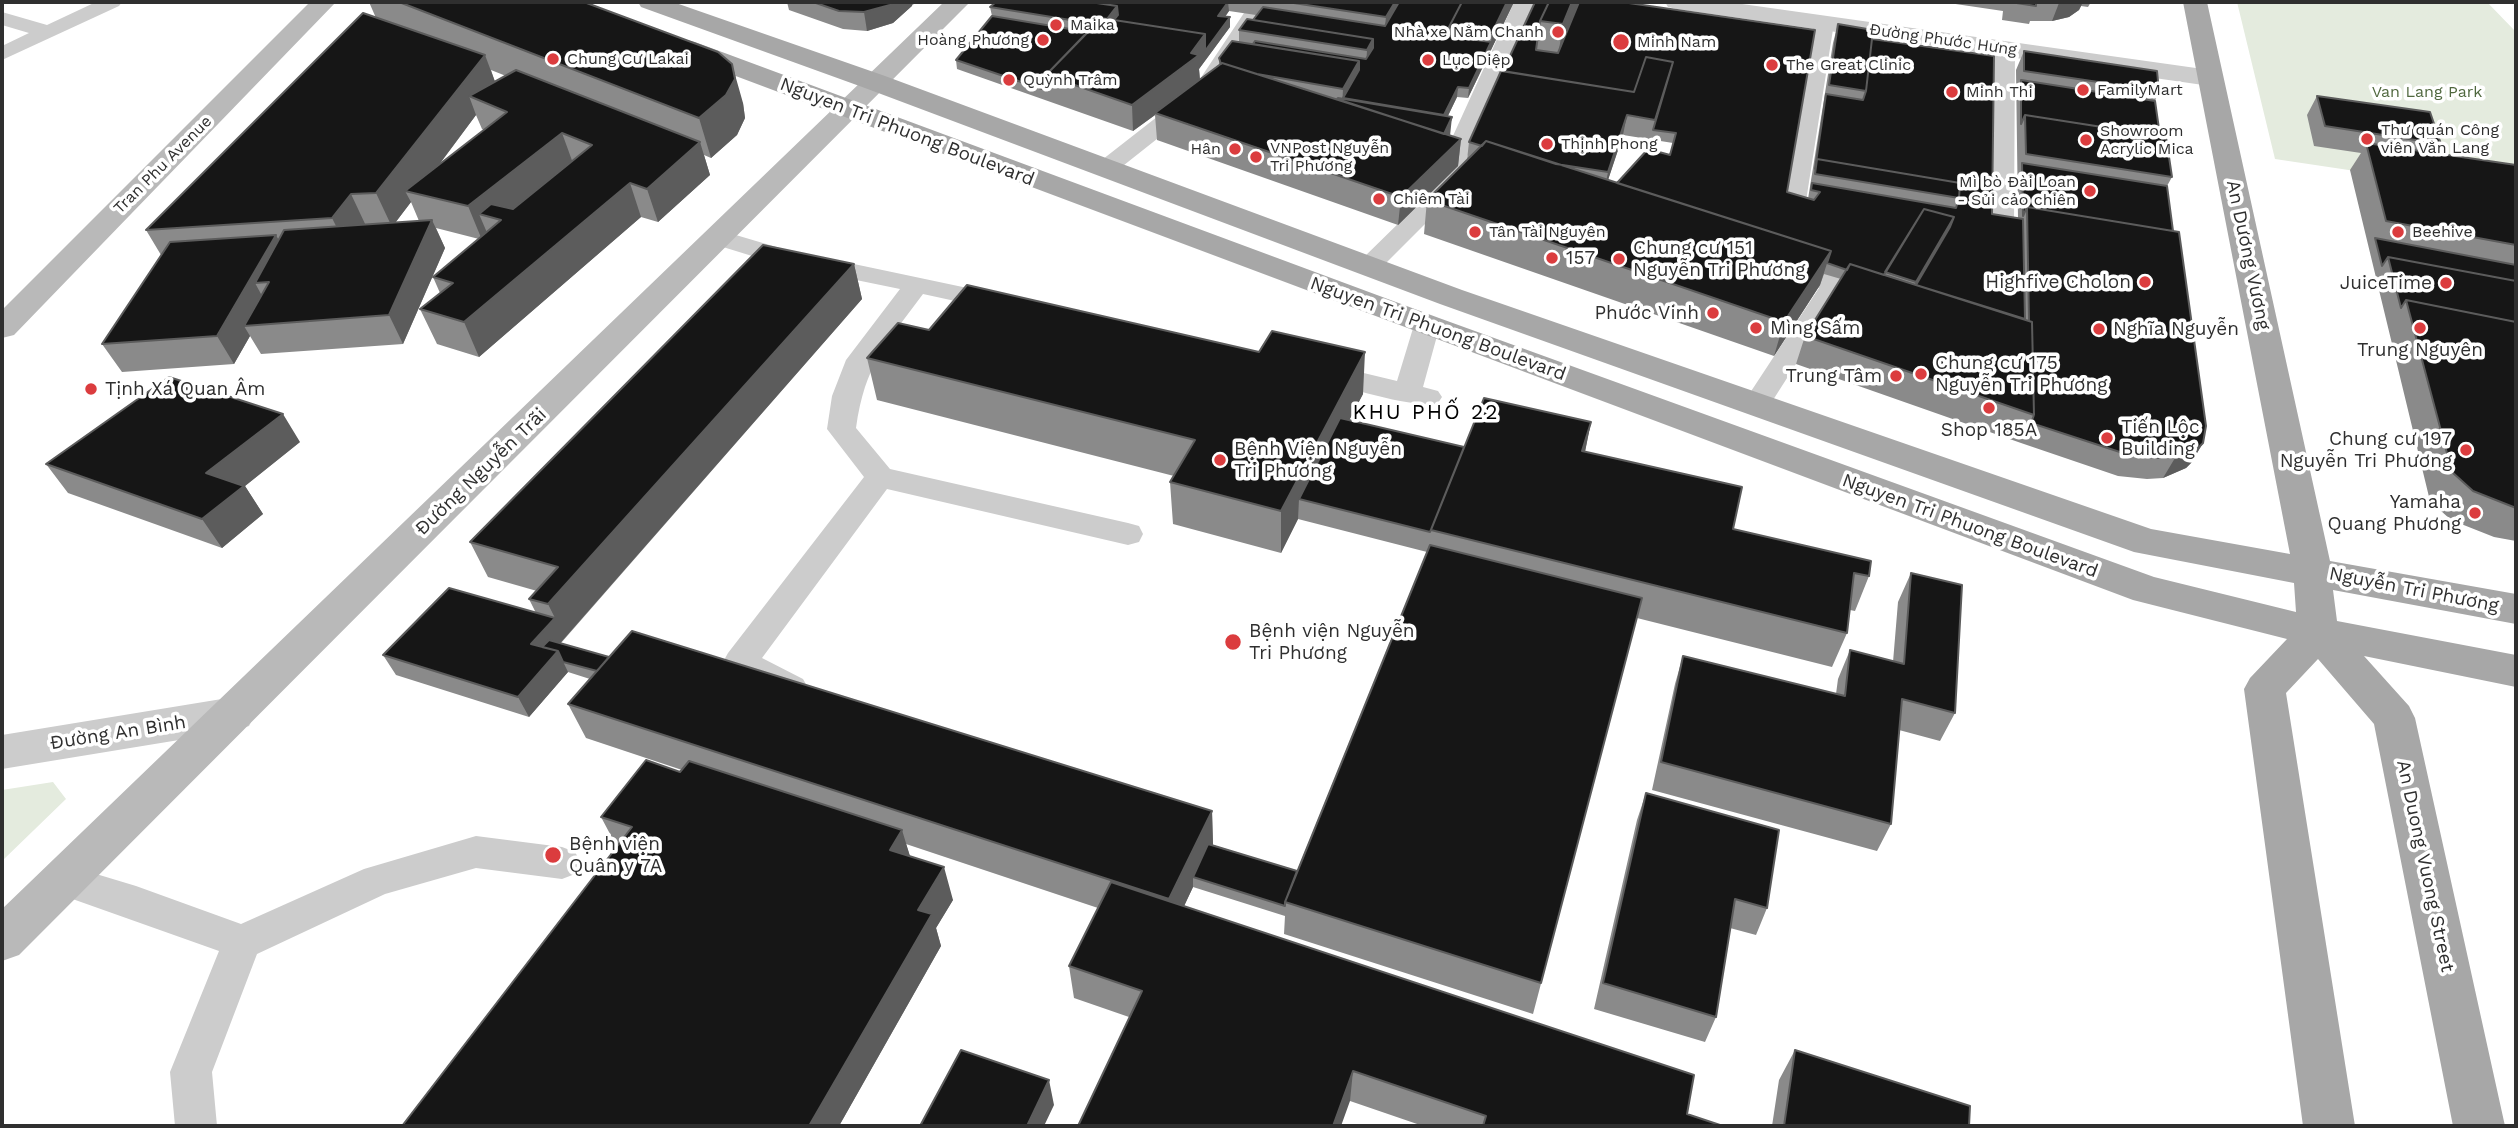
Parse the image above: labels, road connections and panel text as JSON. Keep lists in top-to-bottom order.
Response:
{
  "streets": {
    "main road": [
      "Nguyen Tri Phuong Boulevard",
      "Tran Phu Avenue",
      "An Dương Vương",
      "Đường Nguyễn Trãi",
      "Nguyễn Tri Phương",
      "An Duong Vuong Street"
    ],
    "street": ["Đường Phước Hưng", "Đường An Bình"]
  },
  "crossings": [
    ["Đường Phước Hưng", "An Dương Vương"],
    ["Nguyen Tri Phuong Boulevard", "An Dương Vương"],
    ["Nguyen Tri Phuong Boulevard", "Đường Nguyễn Trãi"],
    ["Nguyen Tri Phuong Boulevard", "Nguyễn Tri Phương"],
    ["Nguyen Tri Phuong Boulevard", "An Duong Vuong Street"],
    ["An Dương Vương", "Nguyễn Tri Phương"],
    ["Đường Nguyễn Trãi", "Đường An Bình"]
  ],
  "districts": ["KHU PHỐ 22"],
  "parks": ["Van Lang Park"],
  "places": [
    "Maika",
    "Nhà xe Năm Chanh",
    "Hoàng Phương",
    "Minh Nam",
    "Chung Cư Lakai",
    "Lục Diệp",
    "The Great Clinic",
    "Quỳnh Trâm",
    "FamilyMart",
    "Minh Thi",
    "Thư quán Công viên Văn Lang",
    "Showroom Acrylic Mica",
    "Thịnh Phong",
    "Hân",
    "VNPost Nguyễn Tri Phương",
    "Mì bò Đài Loan - Sủi cảo chiên",
    "Chiêm Tài",
    "Tân Tài Nguyên",
    "Beehive",
    "157",
    "Chung cư 151 Nguyễn Tri Phương",
    "Highfive Cholon",
    "JuiceTime",
    "Phước Vinh",
    "Mìng Sấm",
    "Trung Nguyên",
    "Nghĩa Nguyễn",
    "Chung cư 175 Nguyễn Tri Phương",
    "Trung Tâm",
    "Tịnh Xá Quan Âm",
    "Shop 185A",
    "Tiến Lộc Building",
    "Chung cư 197 Nguyễn Tri Phương",
    "Bệnh Viện Nguyễn Tri Phương",
    "Yamaha Quang Phương",
    "Bệnh viện Nguyễn Tri Phương",
    "Bệnh viện Quân y 7A"
  ]
}
